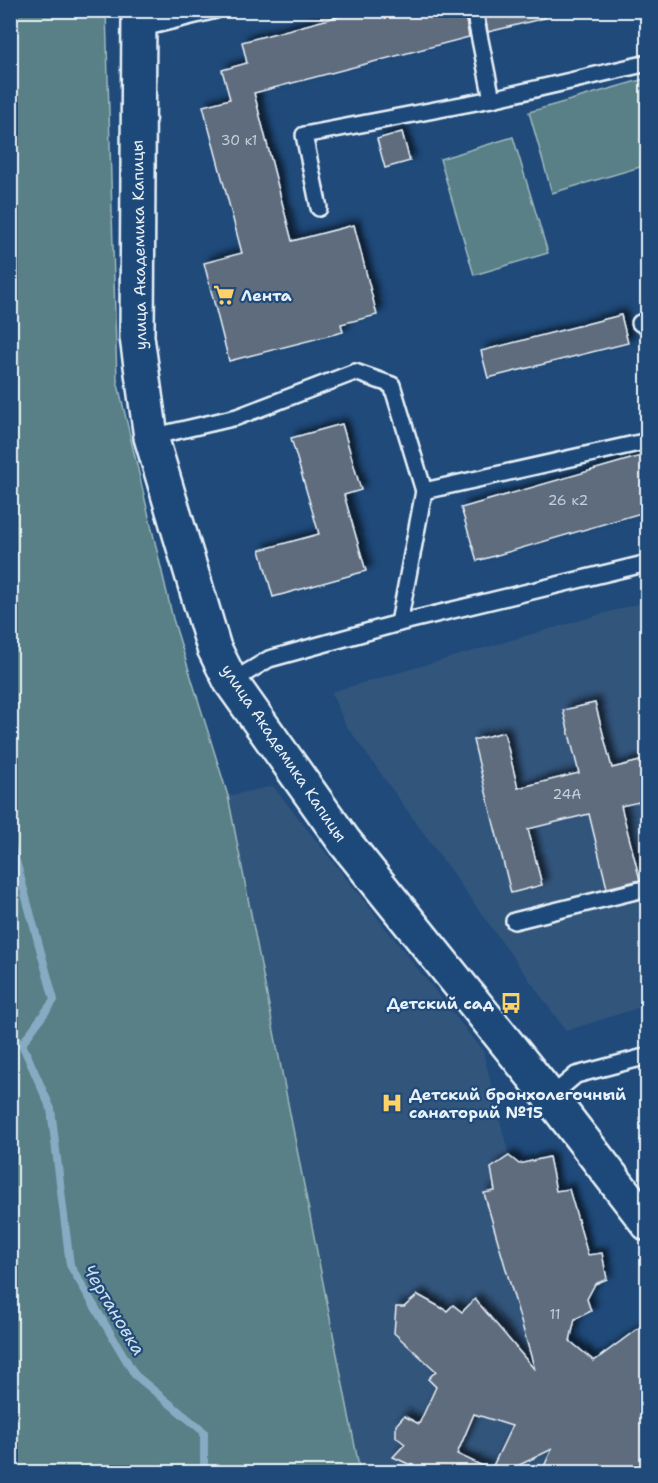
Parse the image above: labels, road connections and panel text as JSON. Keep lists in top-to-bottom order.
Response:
{
  "streets": {
    "street": ["улица Академика Капицы"]
  },
  "water": ["Чертановка"],
  "places": {
    "supermarket": ["Лента"],
    "bus stop": ["Детский сад"],
    "hospital": ["Детский бронхолегочный санаторий №15"]
  },
  "house_numbers": [
    "30 к1",
    "26 к2",
    "24А",
    "11"
  ]
}
